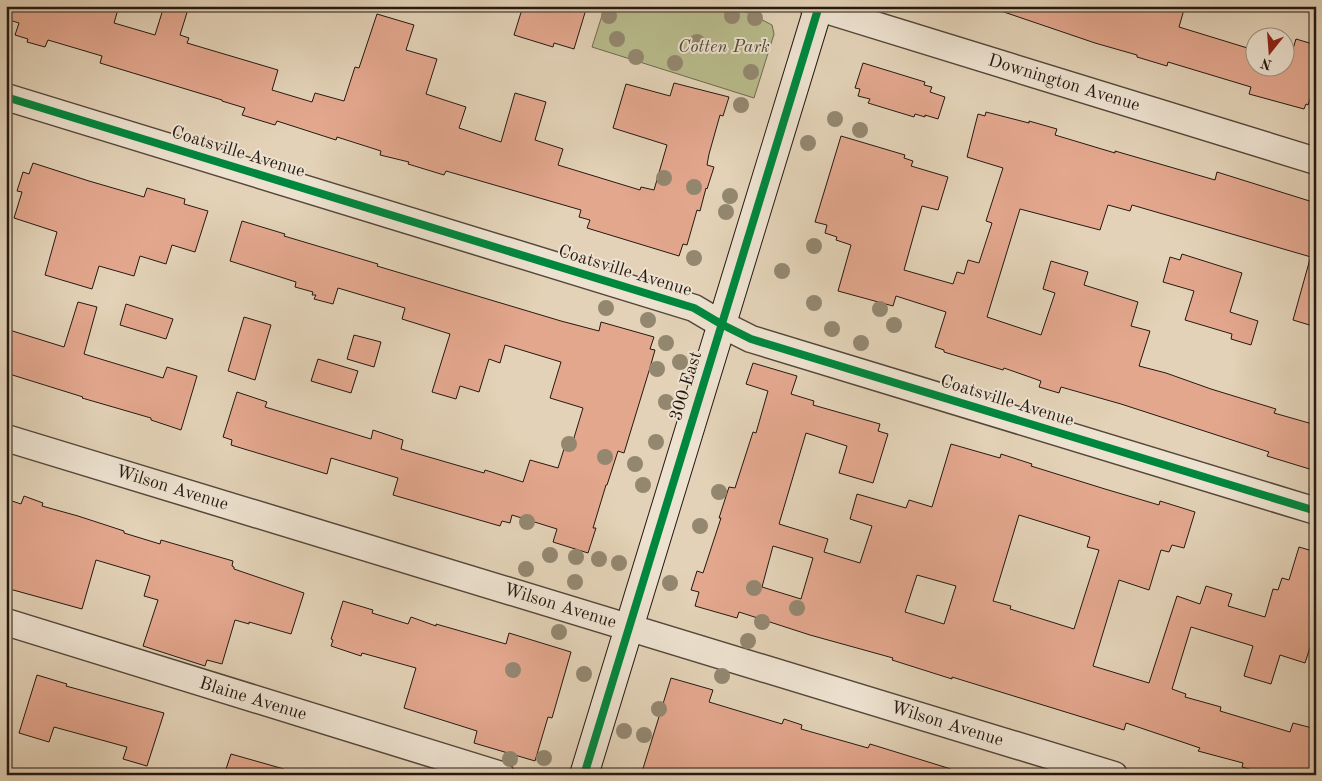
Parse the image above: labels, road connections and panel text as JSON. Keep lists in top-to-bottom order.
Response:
{
  "streets": {
    "street": [
      "Downington Avenue",
      "Coatsville Avenue",
      "300 East",
      "Wilson Avenue",
      "Blaine Avenue"
    ]
  },
  "crossings": [
    ["Downington Avenue", "300 East"],
    ["Coatsville Avenue", "300 East"],
    ["300 East", "Wilson Avenue"]
  ],
  "parks": ["Cotten Park"],
  "north": "bottom"
}
